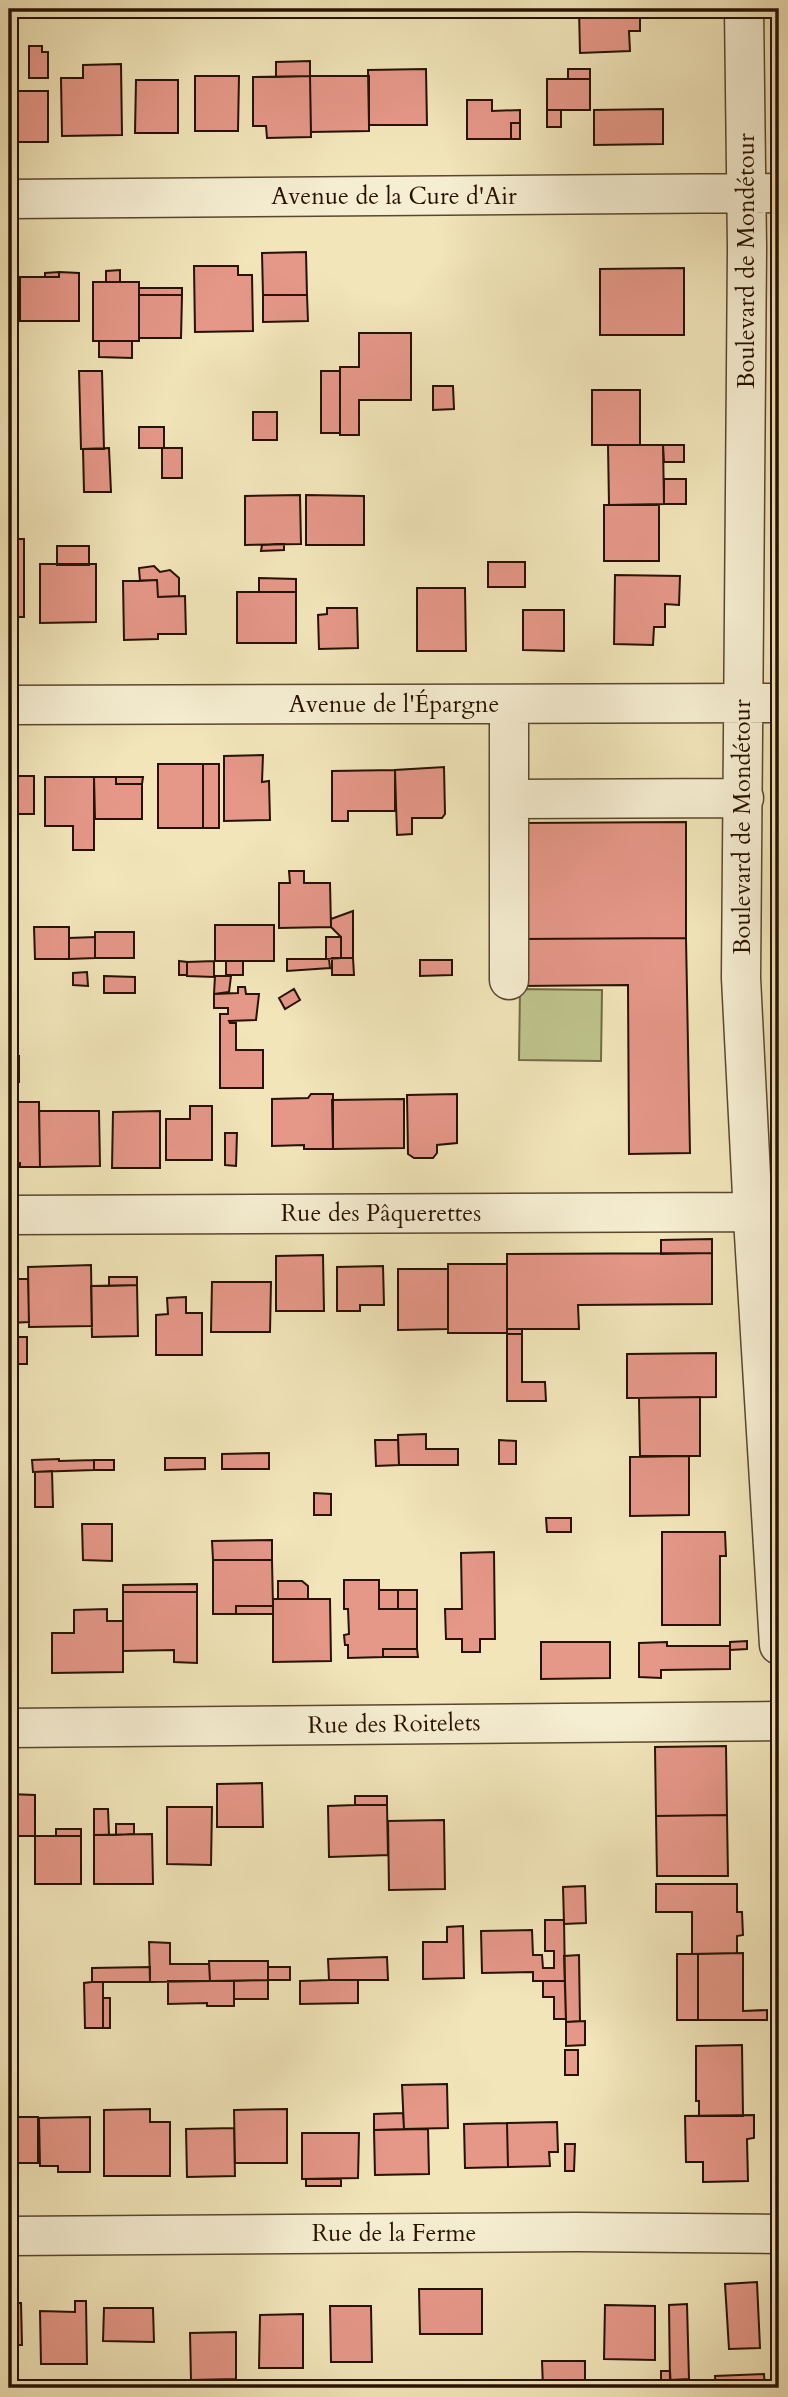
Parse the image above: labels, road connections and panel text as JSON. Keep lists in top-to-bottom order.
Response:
{
  "streets": {
    "street": [
      "Avenue de la Cure d'Air",
      "Boulevard de Mondétour",
      "Avenue de l'Épargne",
      "Rue des Pâquerettes",
      "Rue des Roitelets",
      "Rue de la Ferme"
    ]
  },
  "crossings": [
    ["Avenue de la Cure d'Air", "Boulevard de Mondétour"],
    ["Boulevard de Mondétour", "Avenue de l'Épargne"],
    ["Boulevard de Mondétour", "Rue des Pâquerettes"]
  ]
}
